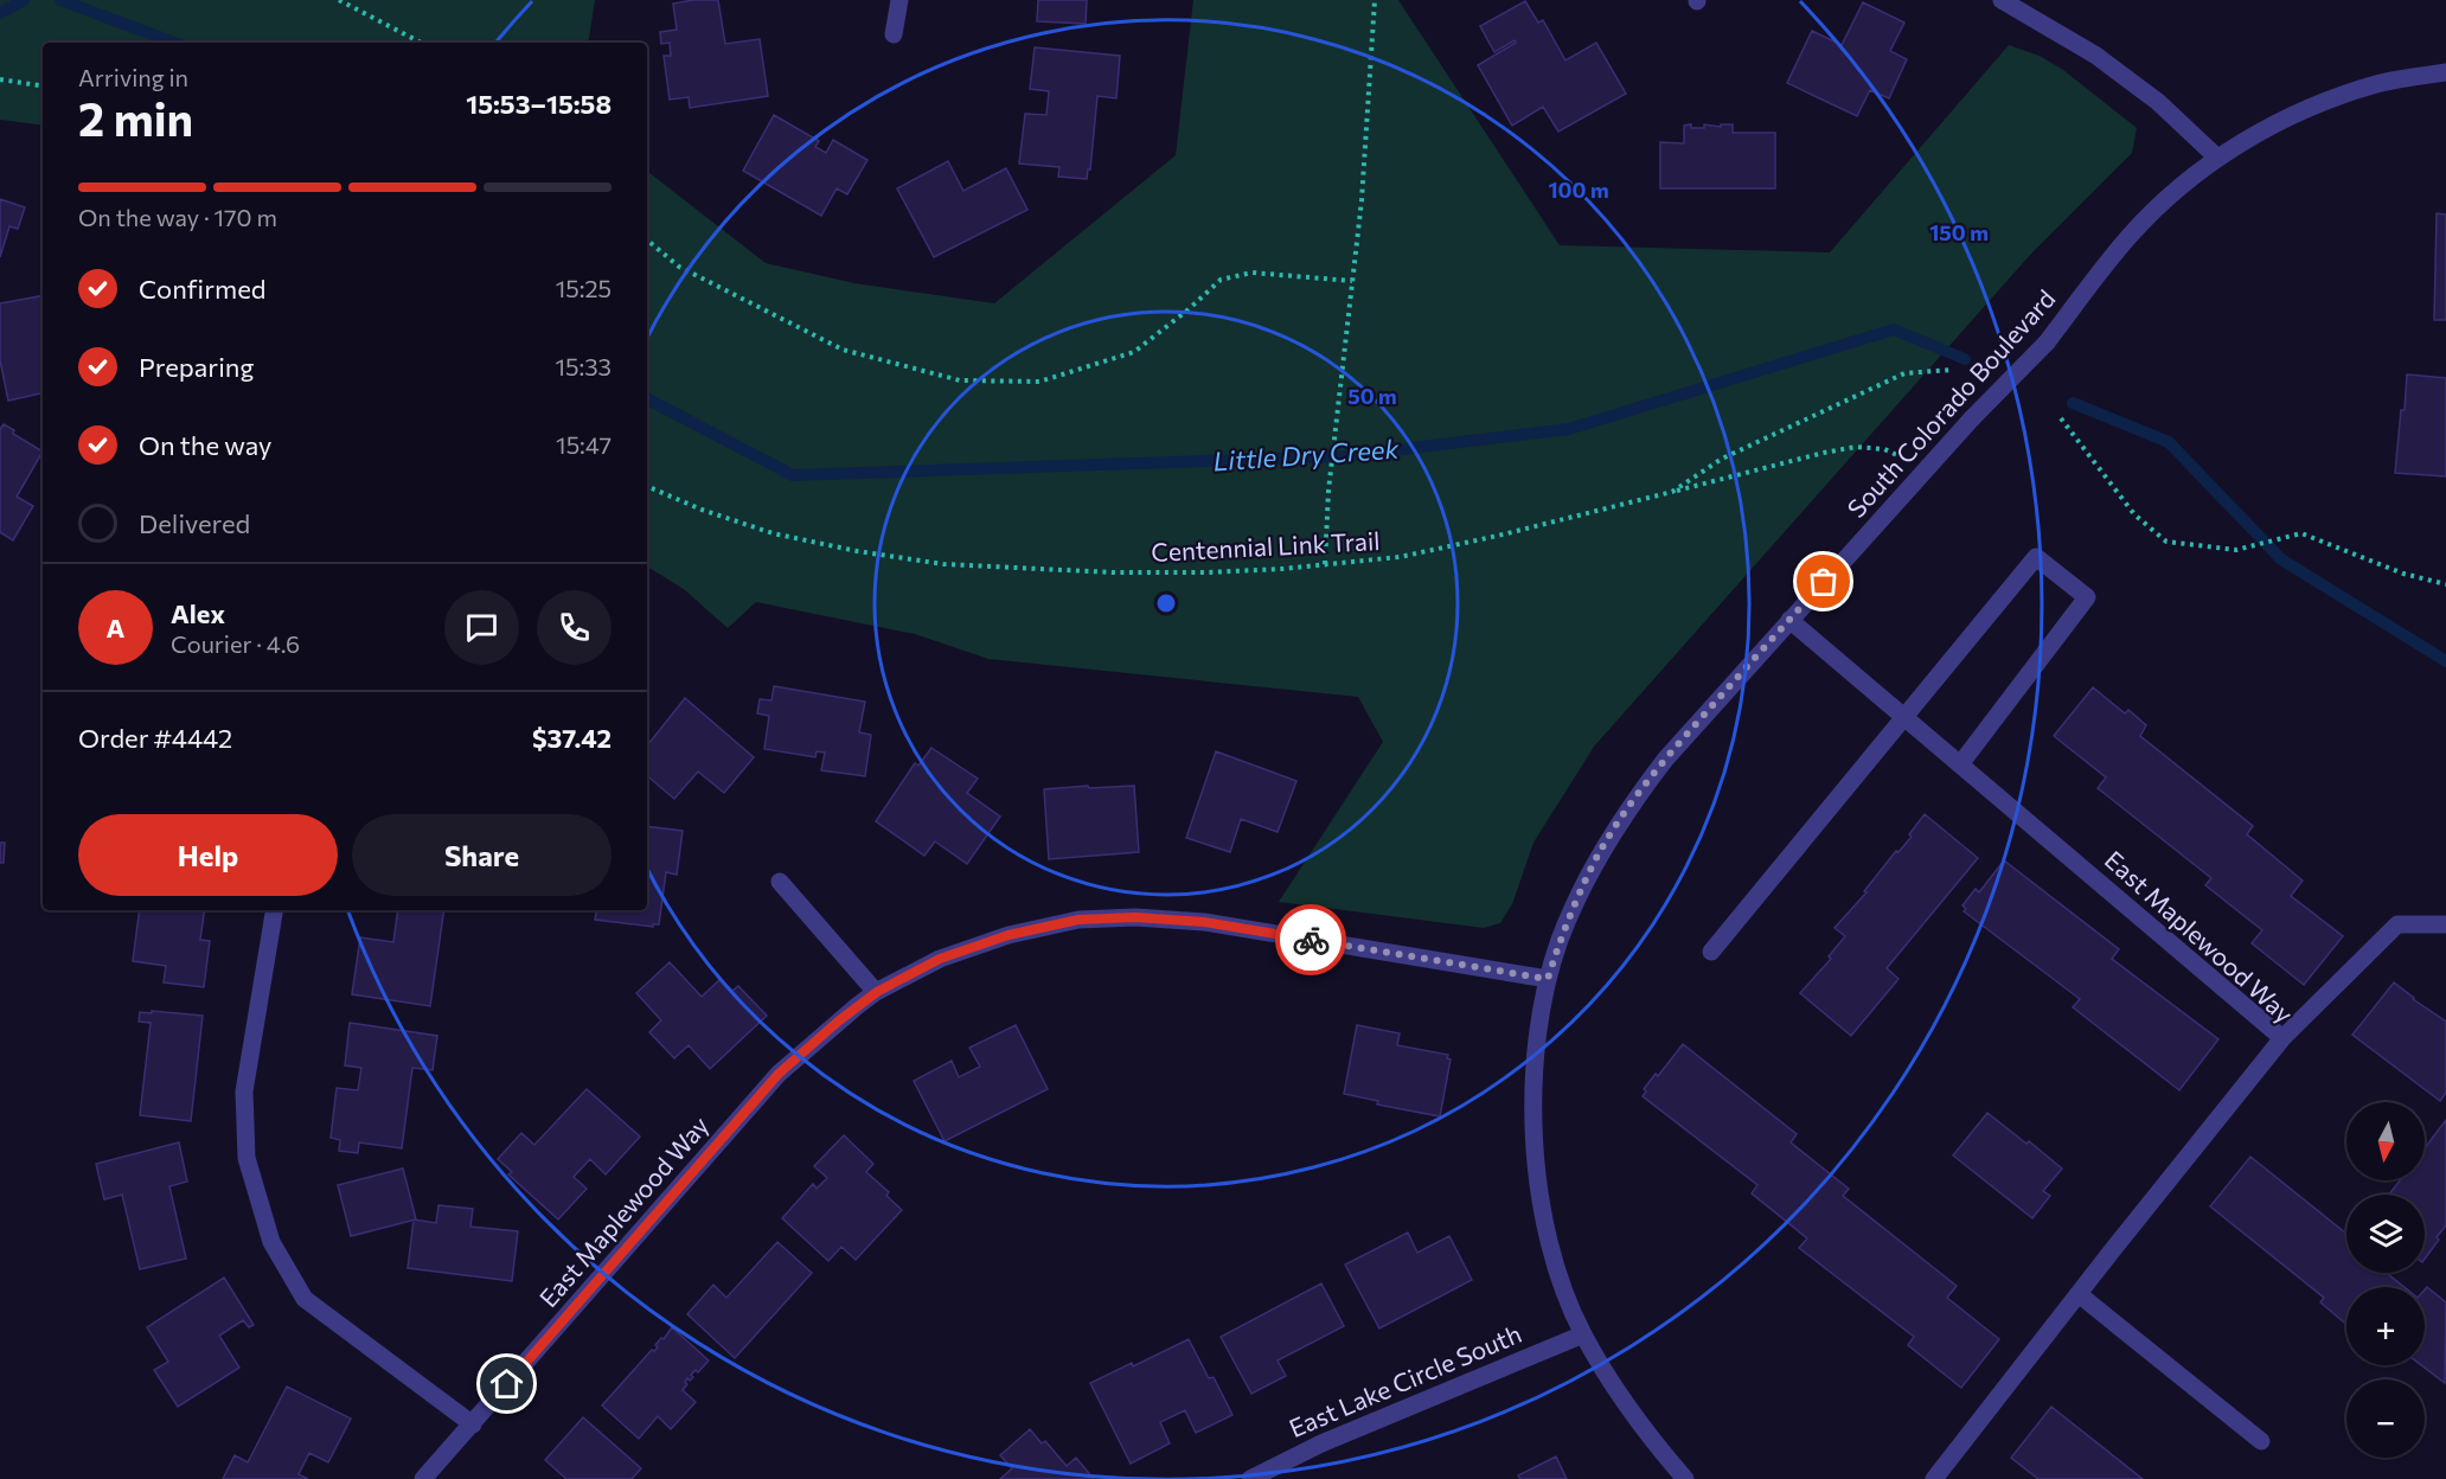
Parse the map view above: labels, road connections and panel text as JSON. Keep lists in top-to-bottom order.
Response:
{
  "streets": {
    "street": ["South Colorado Boulevard", "East Maplewood Way", "East Lake Circle South"],
    "path": ["Centennial Link Trail"]
  },
  "crossings": [
    ["South Colorado Boulevard", "East Maplewood Way"],
    ["South Colorado Boulevard", "East Lake Circle South"]
  ],
  "water": ["Little Dry Creek"],
  "north": "bottom",
  "page": {
    "heading": ["2 min", "Arriving in", "15:53–15:58"],
    "panel": [
      "Alex",
      "Courier · 4.6",
      "Order #4442",
      "$37.42"
    ],
    "bar": "On the way · 170 m",
    "list": [
      ["Confirmed", "15:25"],
      ["Preparing", "15:33"],
      ["On the way", "15:47"],
      "Delivered"
    ],
    "round": "A",
    "buttons": ["Help", "Share"],
    "map_buttons": ["+", "−"]
  },
  "rings": ["100 m", "150 m", "50 m"]
}
